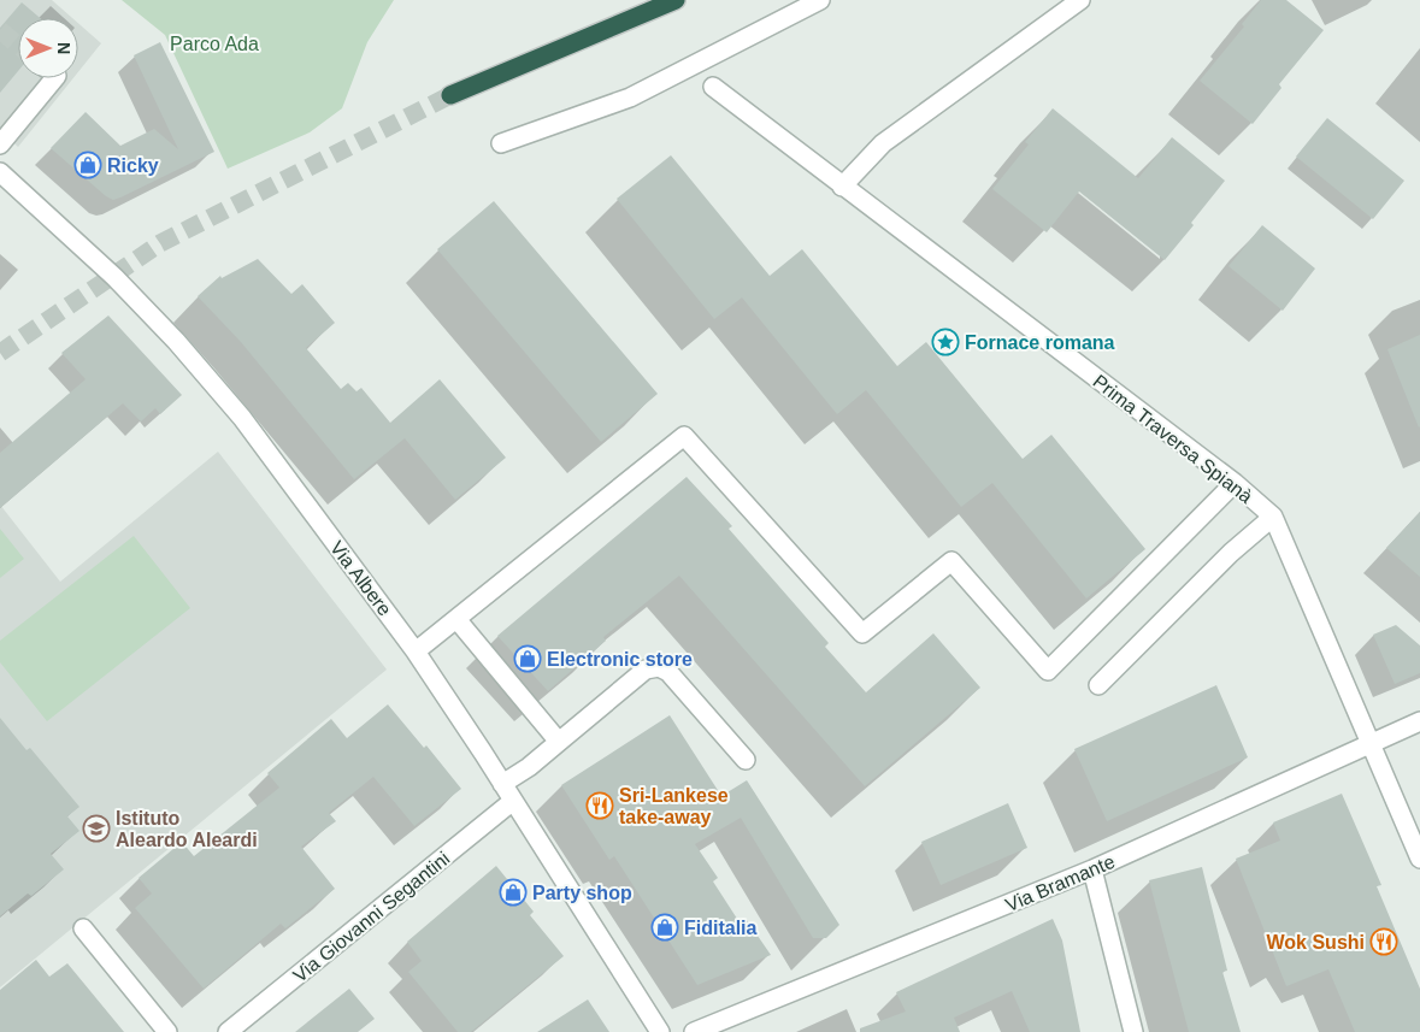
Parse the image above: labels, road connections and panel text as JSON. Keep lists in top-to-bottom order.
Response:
{
  "streets": {
    "street": [
      "Prima Traversa Spianà",
      "Via Albere",
      "Via Bramante",
      "Via Giovanni Segantini"
    ]
  },
  "crossings": [
    ["Prima Traversa Spianà", "Via Bramante"],
    ["Via Albere", "Via Giovanni Segantini"]
  ],
  "parks": ["Parco Ada"],
  "places": {
    "shop": [
      "Ricky",
      "Electronic store",
      "Party shop",
      "Fiditalia"
    ],
    "place": ["Fornace romana"],
    "restaurant": ["Sri-Lankese take-away", "Wok Sushi"],
    "school or university": ["Istituto Aleardo Aleardi"]
  },
  "north": "right"
}
